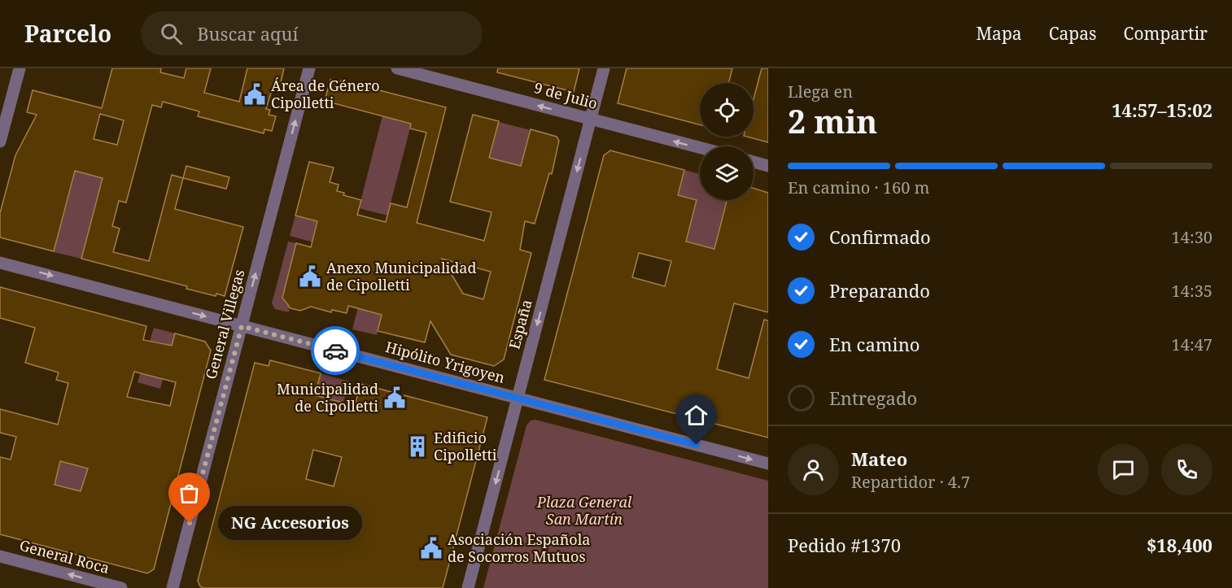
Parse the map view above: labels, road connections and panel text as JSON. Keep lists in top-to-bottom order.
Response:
{
  "streets": {
    "street": [
      "9 de Julio",
      "General Villegas",
      "España",
      "Hipólito Yrigoyen",
      "General Roca"
    ]
  },
  "crossings": [
    ["9 de Julio", "España"],
    ["General Villegas", "Hipólito Yrigoyen"],
    ["España", "Hipólito Yrigoyen"]
  ],
  "one_way": [
    "9 de Julio",
    "General Villegas",
    "España",
    "Hipólito Yrigoyen",
    "General Roca"
  ],
  "parks": ["Plaza General San Martín"],
  "places": {
    "public building": [
      "Área de Género Cipolletti",
      "Anexo Municipalidad de Cipolletti",
      "Municipalidad de Cipolletti",
      "Asociación Española de Socorros Mutuos"
    ],
    "building": ["Edificio Cipolletti"],
    "other": ["NG Accesorios"]
  },
  "page": {
    "header": "Parcelo",
    "search": "Buscar aquí",
    "nav": ["Mapa", "Capas", "Compartir"],
    "heading": ["2 min", "Llega en", "14:57–15:02"],
    "panel": [
      "Mateo",
      "Repartidor · 4.7",
      "Pedido #1370",
      "$18,400"
    ],
    "bar": "En camino · 160 m",
    "list": [
      ["Confirmado", "14:30"],
      ["Preparando", "14:35"],
      ["En camino", "14:47"],
      "Entregado"
    ],
    "bubble": "NG Accesorios"
  }
}
